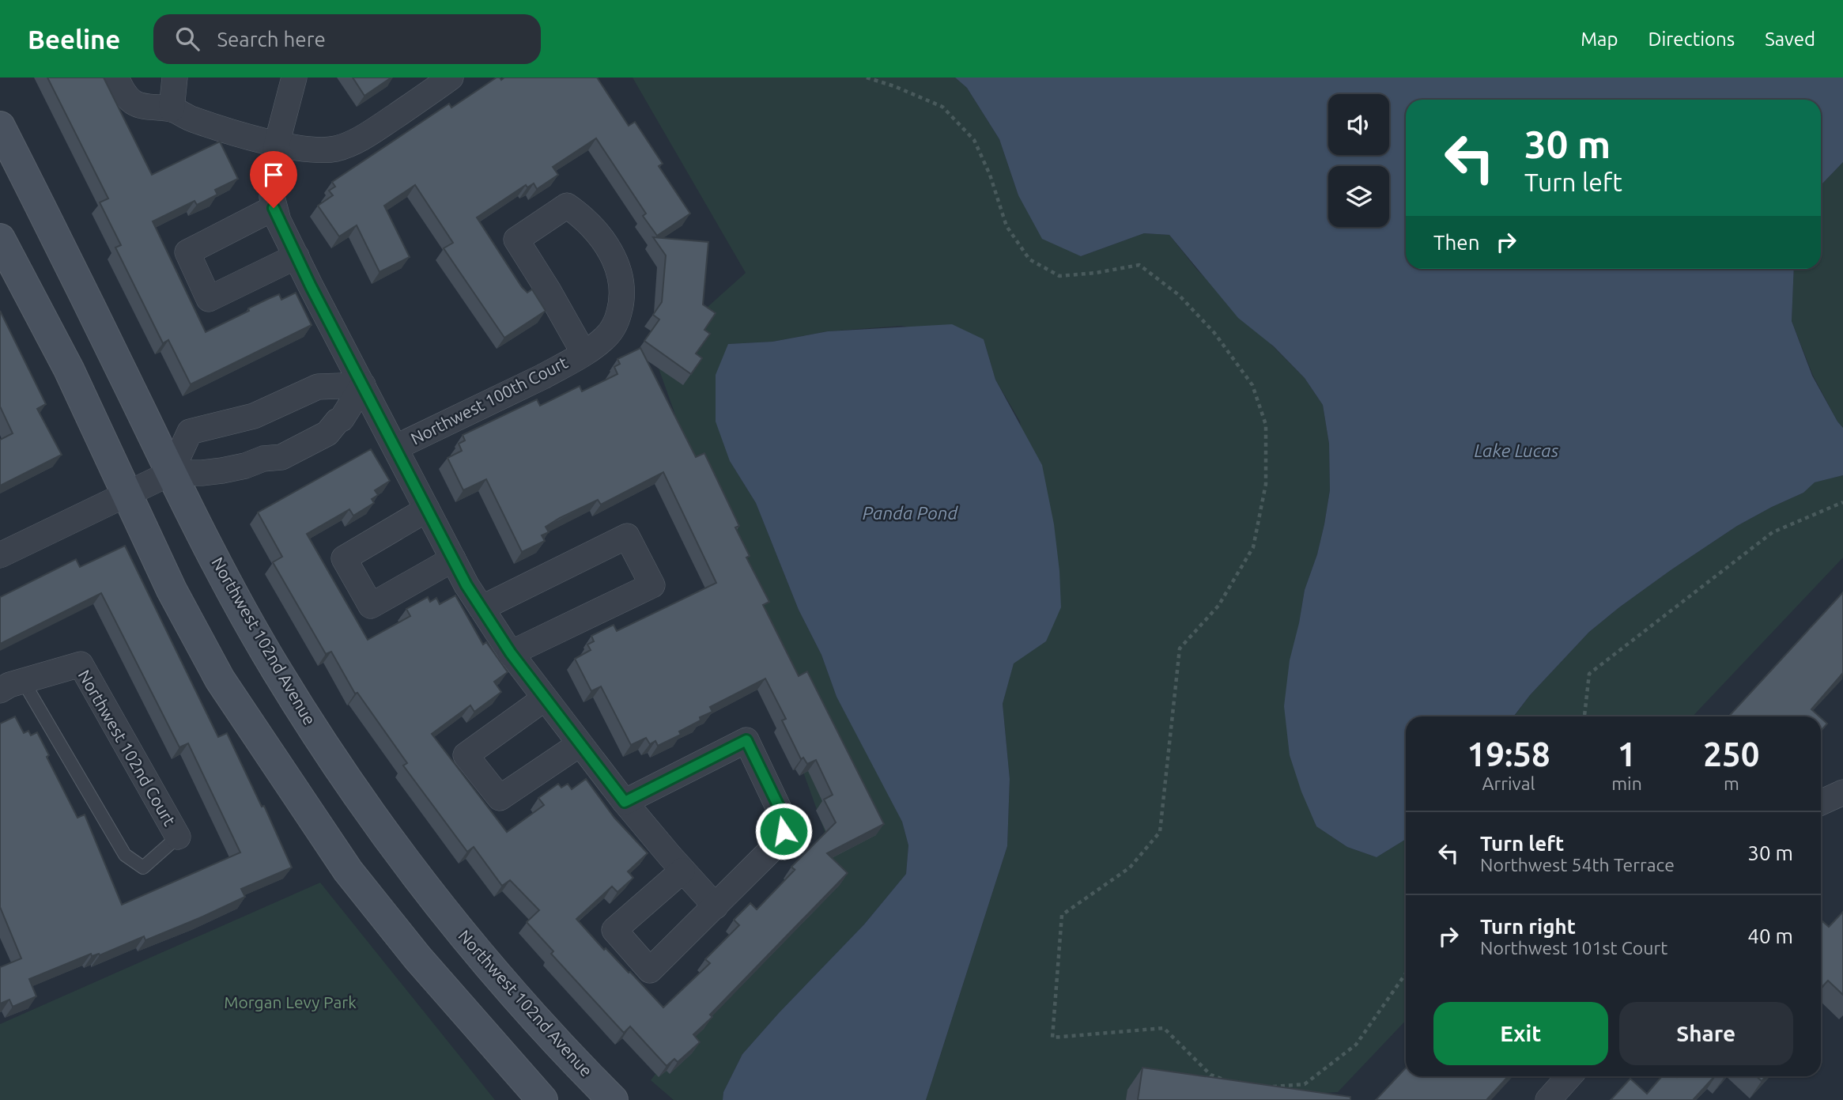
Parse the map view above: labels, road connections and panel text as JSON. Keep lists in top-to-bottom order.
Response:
{
  "streets": {
    "street": ["Northwest 100th Court", "Northwest 102nd Avenue", "Northwest 102nd Court"]
  },
  "water": ["Lake Lucas", "Panda Pond"],
  "parks": ["Morgan Levy Park"],
  "page": {
    "header": "Beeline",
    "search": "Search here",
    "nav": ["Map", "Directions", "Saved"],
    "turn": ["30 m", "Turn left"],
    "then": "Then",
    "eta": [
      "19:58",
      "Arrival",
      "1",
      "min",
      "250",
      "m"
    ],
    "list": [
      {
        "name": "Turn left",
        "note": "Northwest 54th Terrace",
        "value": "30 m"
      },
      {
        "name": "Turn right",
        "note": "Northwest 101st Court",
        "value": "40 m"
      }
    ],
    "buttons": ["Exit", "Share"]
  }
}
